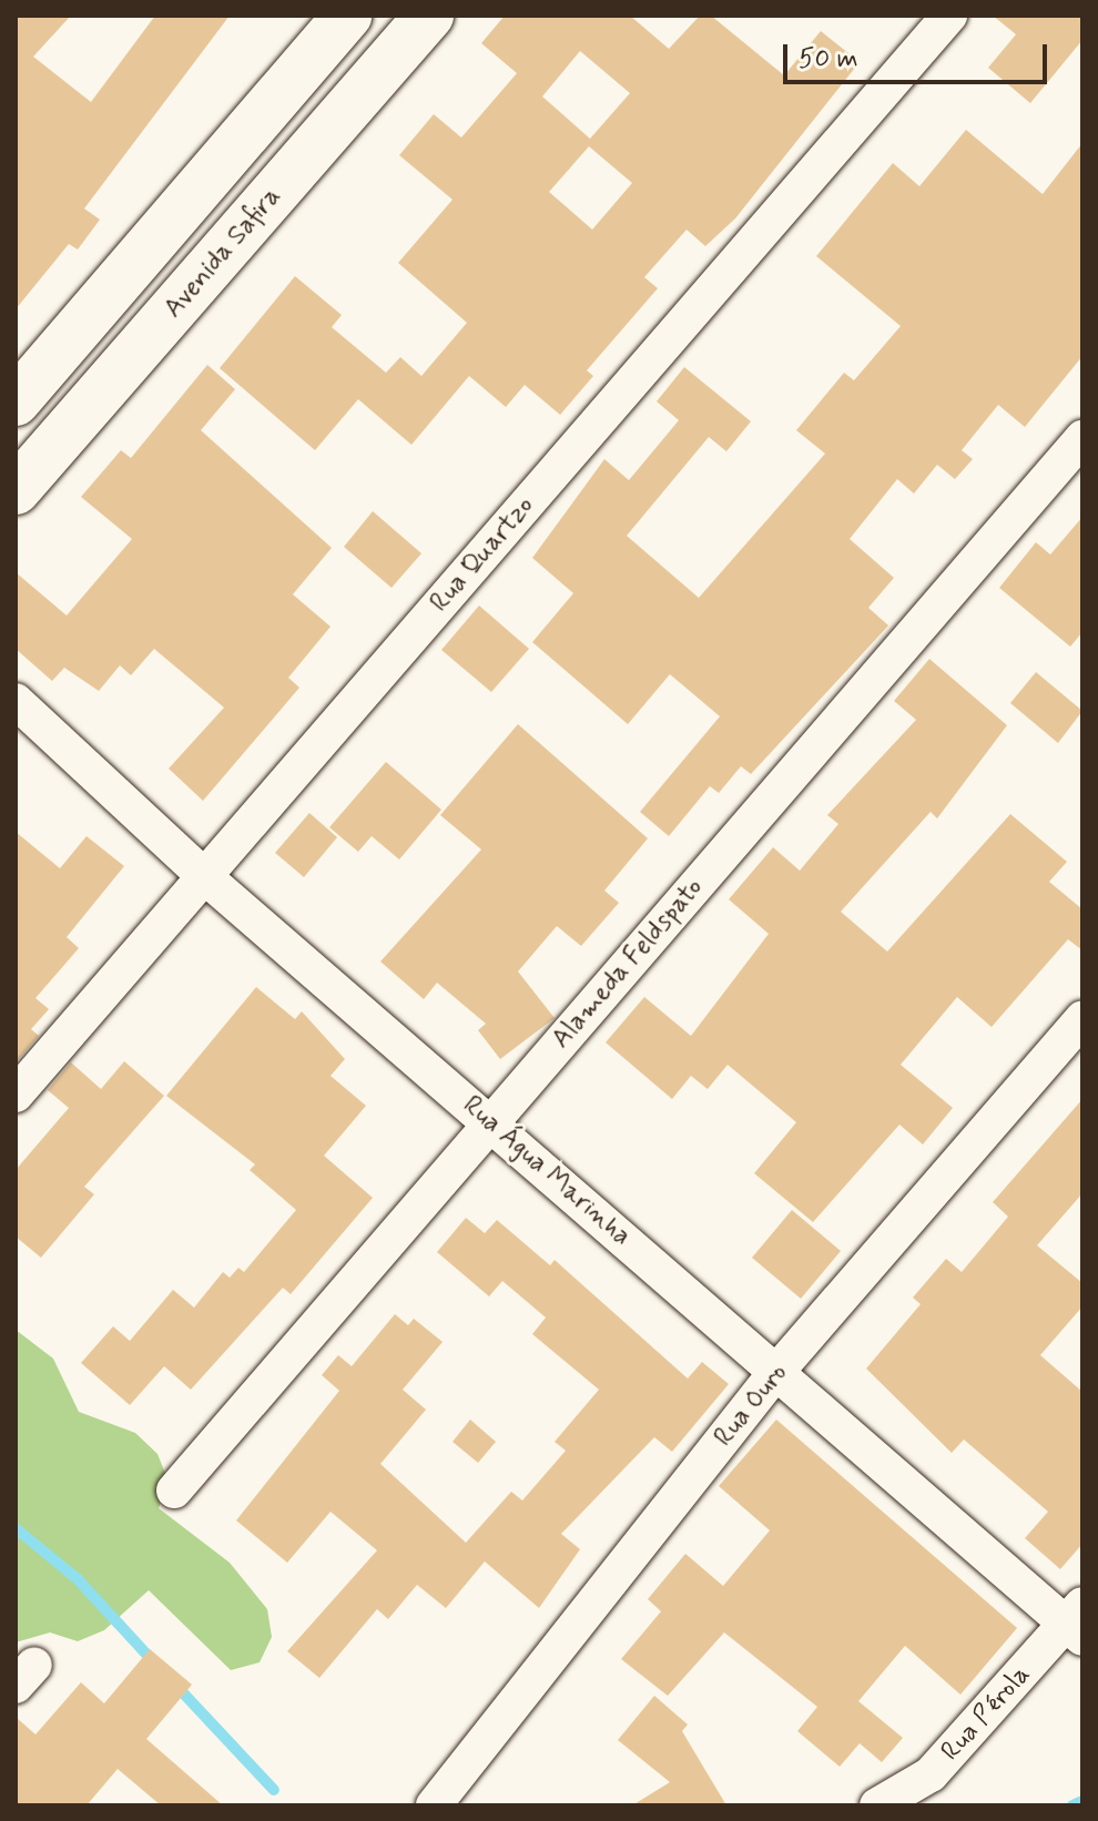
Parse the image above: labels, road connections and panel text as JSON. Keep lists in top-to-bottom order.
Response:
{
  "streets": {
    "street": [
      "Avenida Safira",
      "Rua Quartzo",
      "Alameda Feldspato",
      "Rua Água Marinha",
      "Rua Ouro",
      "Rua Pérola"
    ]
  },
  "crossings": [
    ["Rua Quartzo", "Rua Água Marinha"],
    ["Alameda Feldspato", "Rua Água Marinha"],
    ["Rua Água Marinha", "Rua Ouro"],
    ["Rua Água Marinha", "Rua Pérola"]
  ],
  "scale_bar": "50 m"
}
